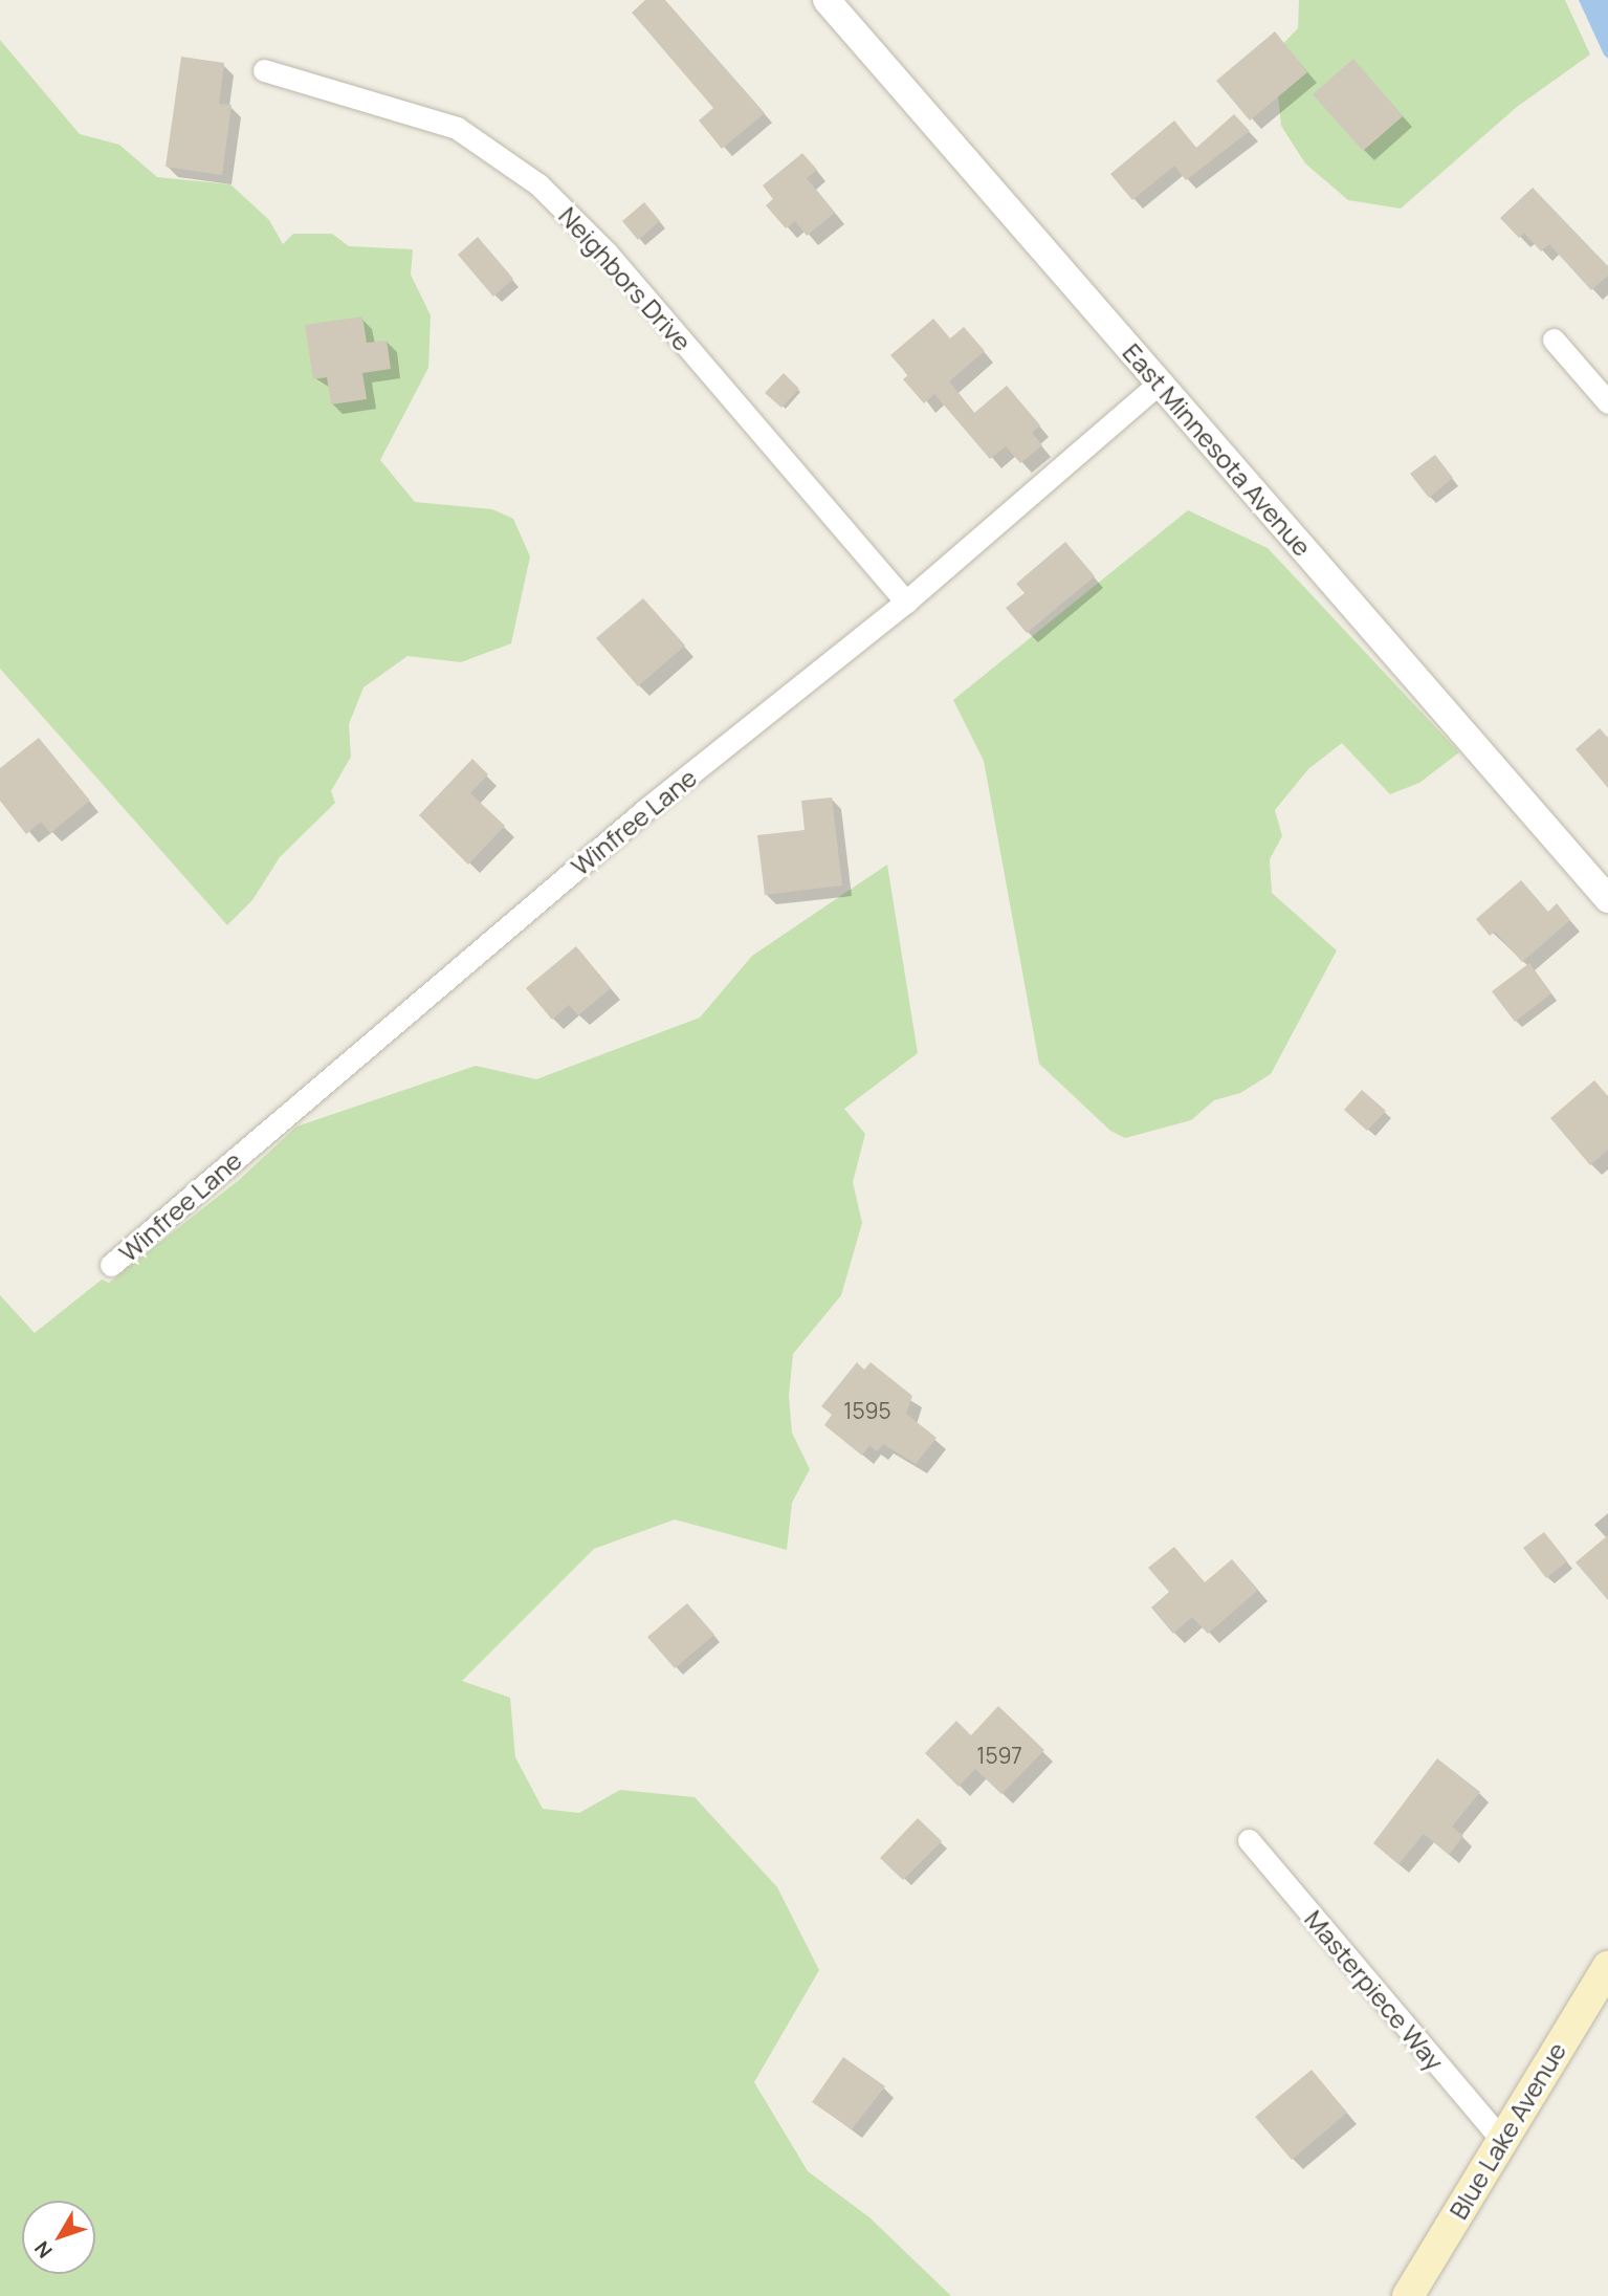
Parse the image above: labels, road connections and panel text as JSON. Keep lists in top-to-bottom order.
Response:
{
  "streets": {
    "main road": ["Blue Lake Avenue"],
    "street": [
      "Neighbors Drive",
      "East Minnesota Avenue",
      "Winfree Lane",
      "Masterpiece Way"
    ]
  },
  "crossings": [
    ["Neighbors Drive", "Winfree Lane"],
    ["East Minnesota Avenue", "Winfree Lane"],
    ["Masterpiece Way", "Blue Lake Avenue"]
  ],
  "house_numbers": ["1595", "1597"],
  "north": "bottom left"
}
